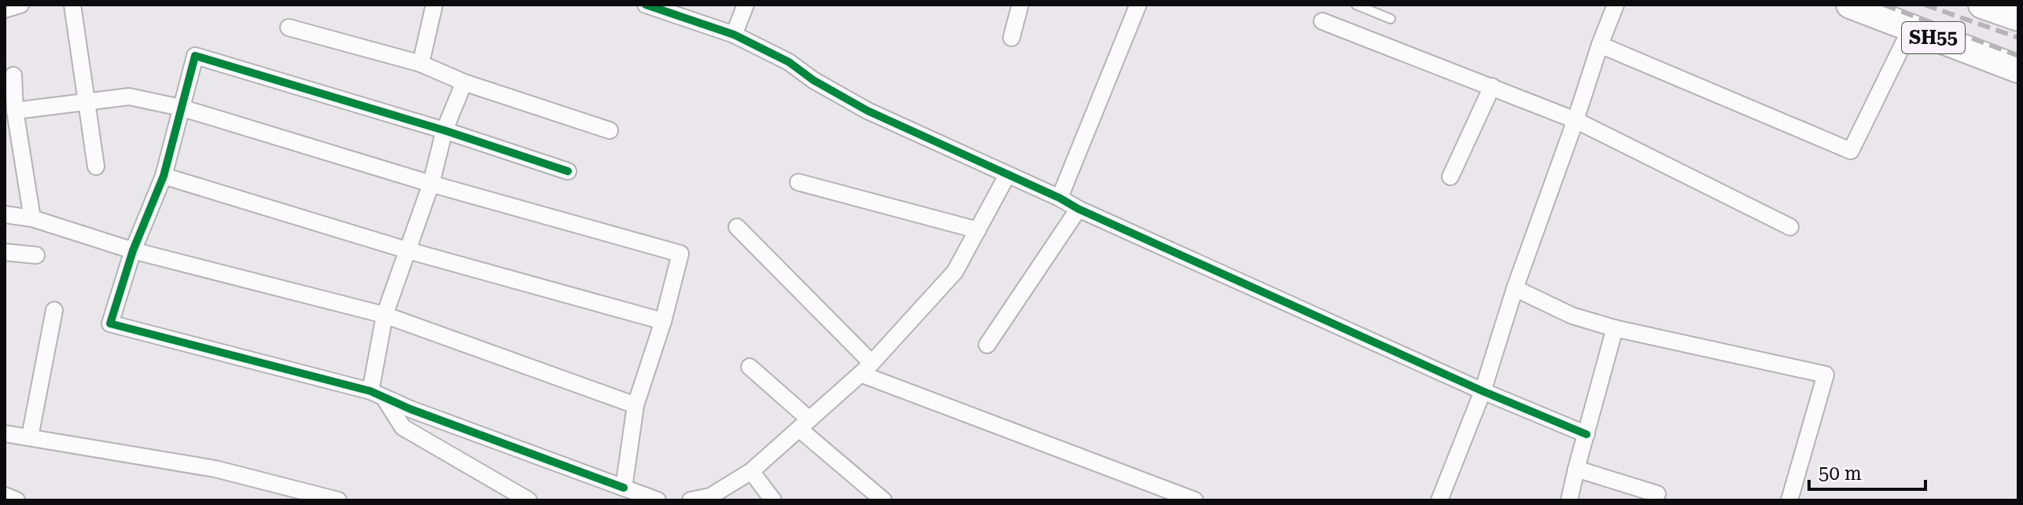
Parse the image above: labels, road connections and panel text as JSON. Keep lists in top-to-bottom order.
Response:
{
  "streets": {
    "main road": ["SH55"]
  },
  "scale_bar": "50 m"
}
